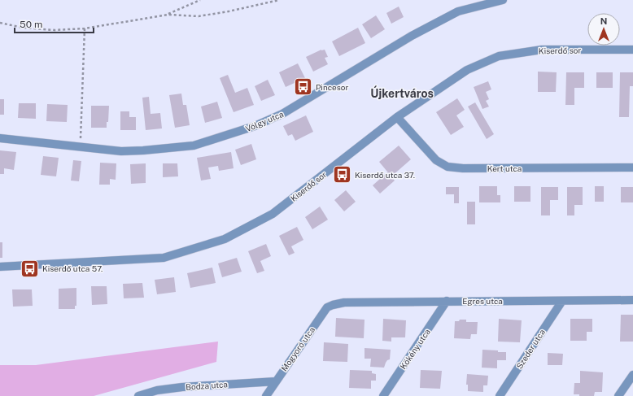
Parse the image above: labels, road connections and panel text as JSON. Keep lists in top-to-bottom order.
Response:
{
  "streets": {
    "street": [
      "Kiserdő sor",
      "Völgy utca",
      "Kert utca",
      "Egres utca",
      "Mogyoró utca",
      "Kökény utca",
      "Szeder utca",
      "Bodza utca"
    ]
  },
  "crossings": [
    ["Kiserdő sor", "Kert utca"],
    ["Egres utca", "Mogyoró utca"],
    ["Egres utca", "Kökény utca"],
    ["Egres utca", "Szeder utca"],
    ["Mogyoró utca", "Bodza utca"]
  ],
  "districts": ["Újkertváros"],
  "places": {
    "bus stop": ["Pincesor", "Kiserdő utca 37.", "Kiserdő utca 57."]
  },
  "scale_bar": "50 m",
  "north": "top"
}
